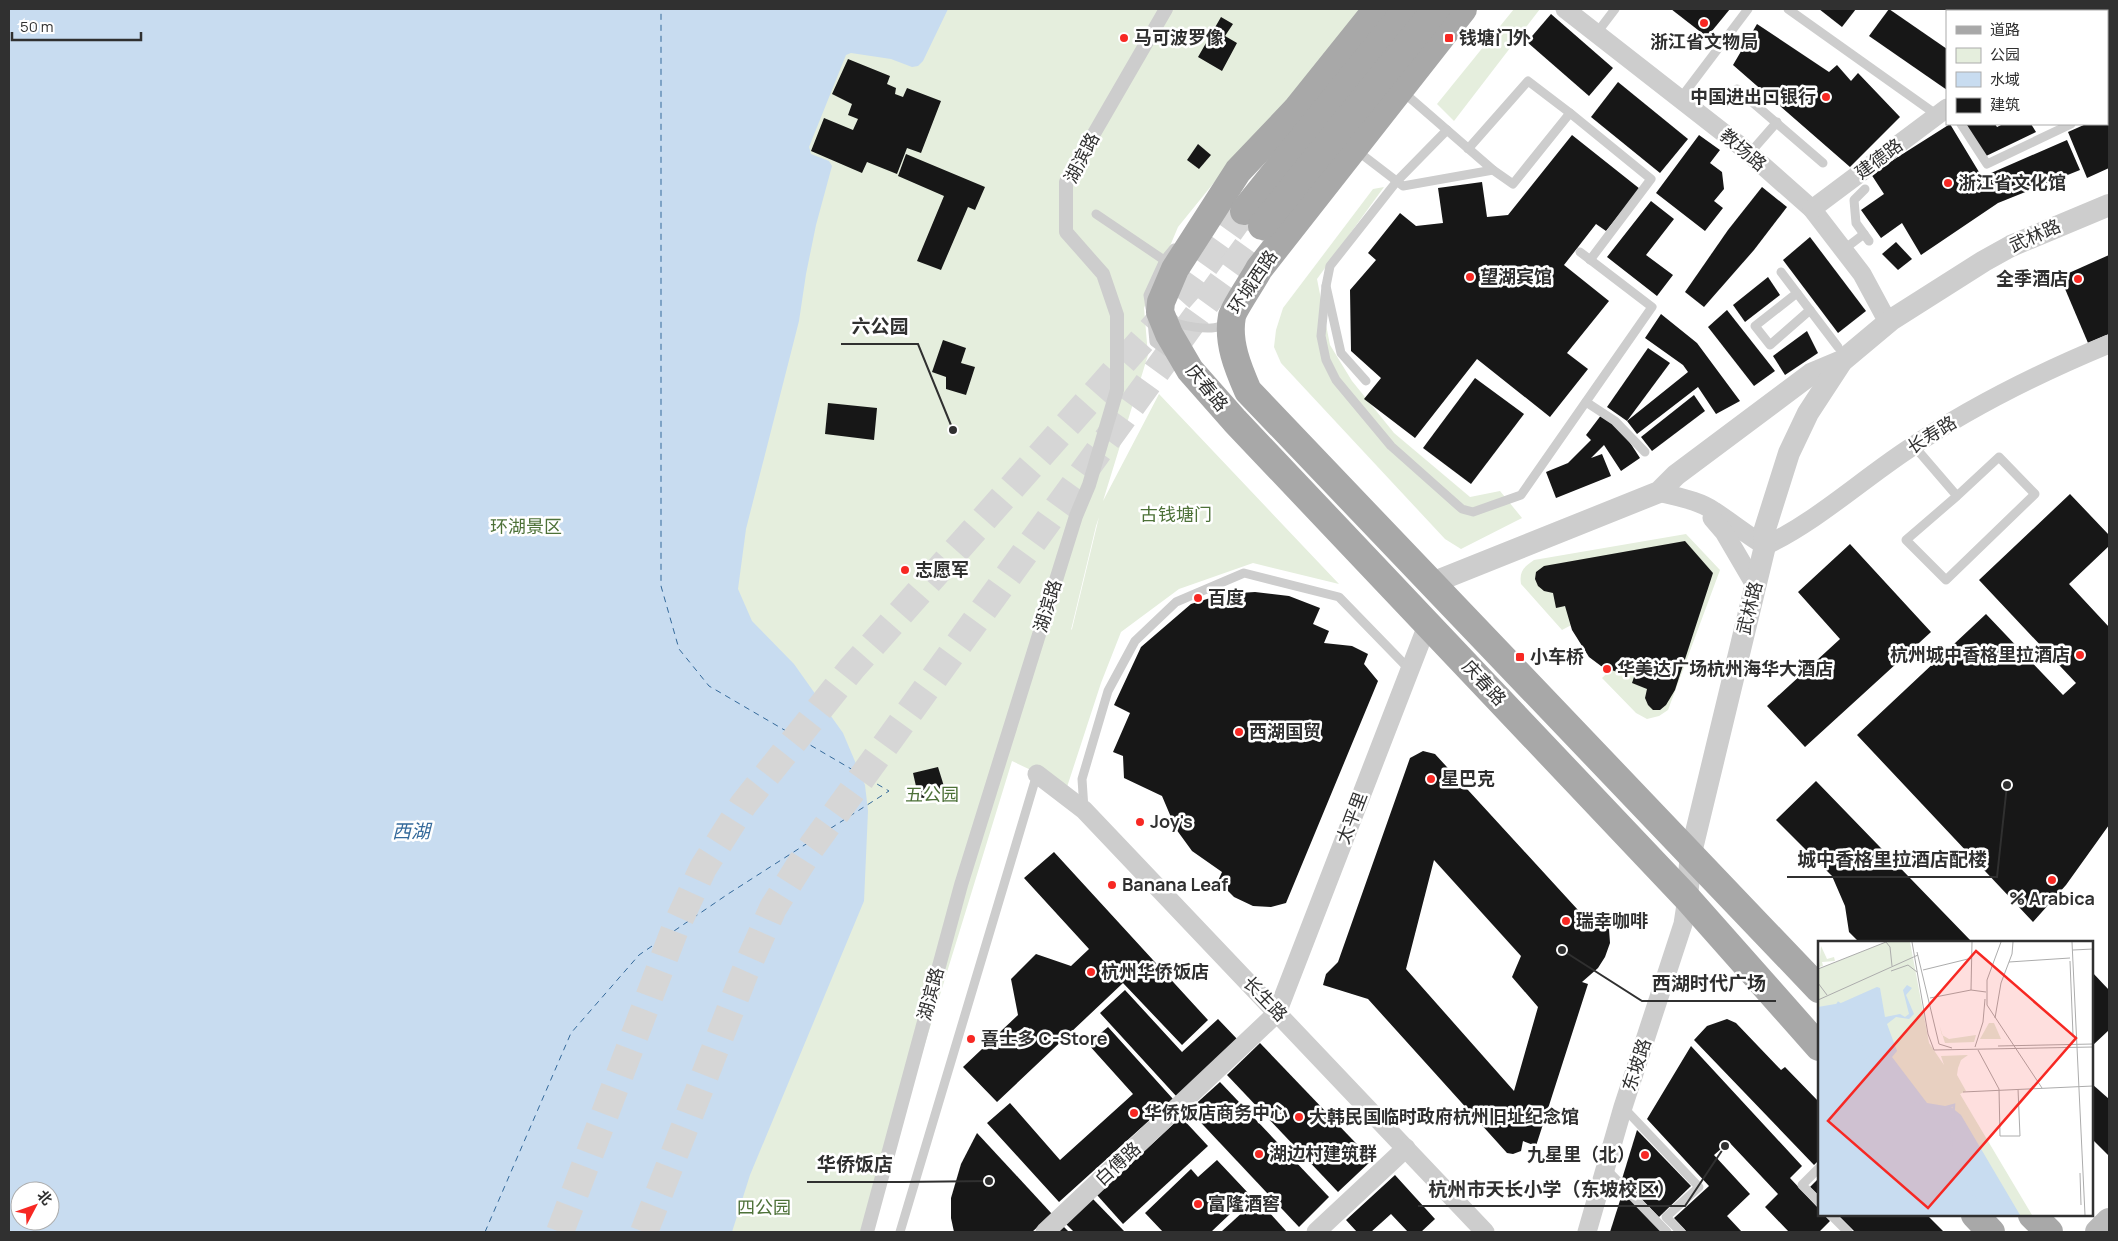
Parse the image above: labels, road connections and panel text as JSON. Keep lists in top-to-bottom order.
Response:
{
  "streets": {
    "main road": ["环城西路", "庆春路"],
    "street": [
      "教场路",
      "湖滨路",
      "建德路",
      "武林路",
      "长寿路",
      "太平里",
      "长生路",
      "东坡路",
      "白傅路"
    ]
  },
  "crossings": [
    ["教场路", "建德路"],
    ["教场路", "武林路"],
    ["武林路", "庆春路"],
    ["武林路", "长寿路"],
    ["武林路", "东坡路"],
    ["环城西路", "庆春路"],
    ["庆春路", "太平里"],
    ["庆春路", "东坡路"],
    ["太平里", "长生路"],
    ["太平里", "白傅路"],
    ["长生路", "白傅路"]
  ],
  "water": ["西湖"],
  "parks": [
    "古钱塘门",
    "环湖景区",
    "五公园",
    "四公园"
  ],
  "places": {
    "other": [
      "浙江省文物局",
      "马可波罗像",
      "中国进出口银行",
      "浙江省文化馆",
      "望湖宾馆",
      "全季酒店",
      "六公园",
      "志愿军",
      "百度",
      "杭州城中香格里拉酒店",
      "华美达广场杭州海华大酒店",
      "西湖国贸",
      "星巴克",
      "城中香格里拉酒店配楼",
      "Joy's",
      "% Arabica",
      "Banana Leaf",
      "瑞幸咖啡",
      "西湖时代广场",
      "杭州华侨饭店",
      "喜士多 C-Store",
      "华侨饭店商务中心",
      "大韩民国临时政府杭州旧址纪念馆",
      "杭州市天长小学（东坡校区）",
      "湖边村建筑群",
      "九星里（北）",
      "华侨饭店",
      "富隆酒窖"
    ],
    "transit": ["钱塘门外", "小车桥"]
  },
  "legend": [
    "道路",
    "公园",
    "水域",
    "建筑"
  ],
  "scale_bar": "50 m",
  "north": "top right"
}
